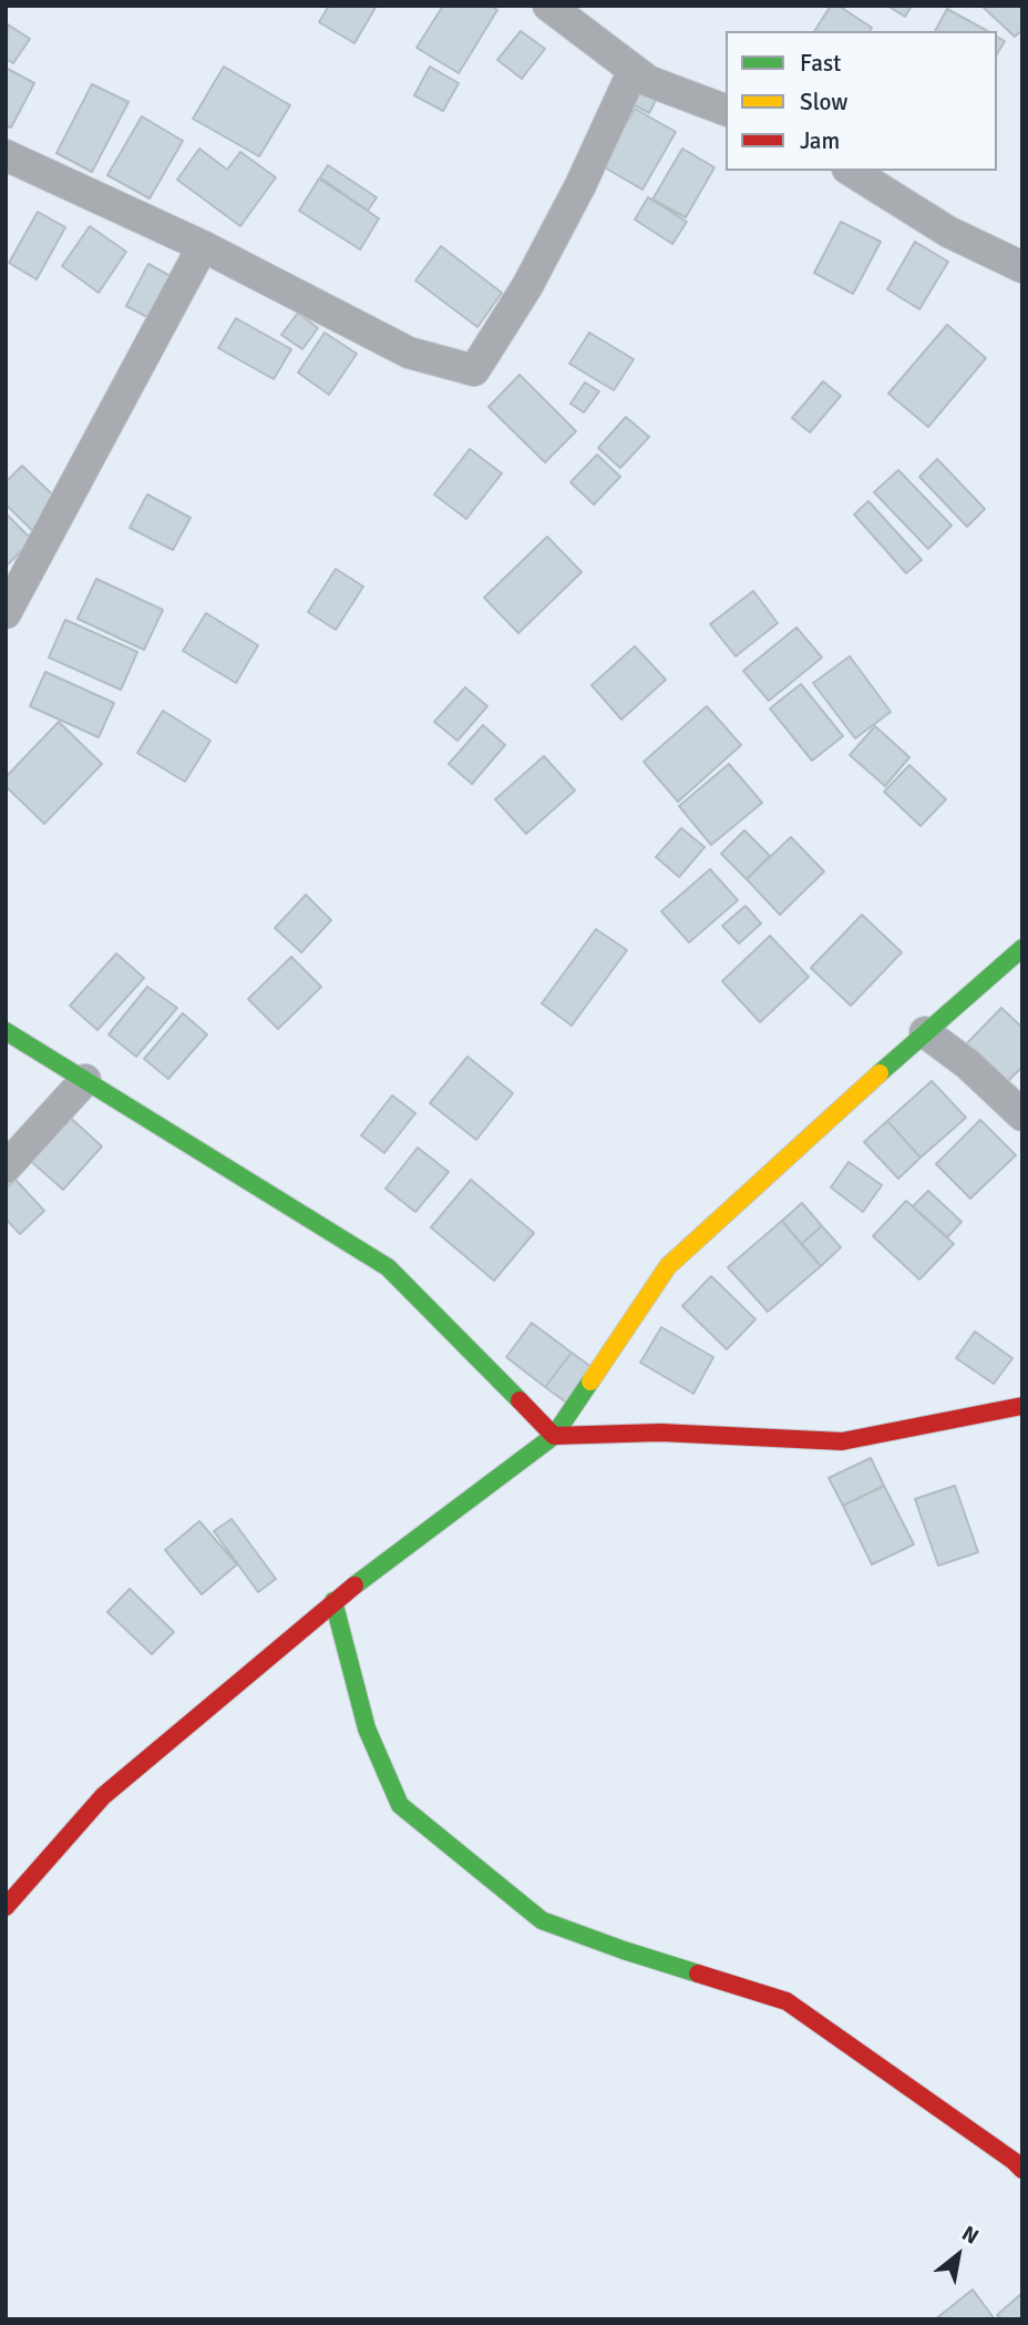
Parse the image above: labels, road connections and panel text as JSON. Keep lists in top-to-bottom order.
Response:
{
  "legend": ["Fast", "Slow", "Jam"],
  "north": "top right"
}
